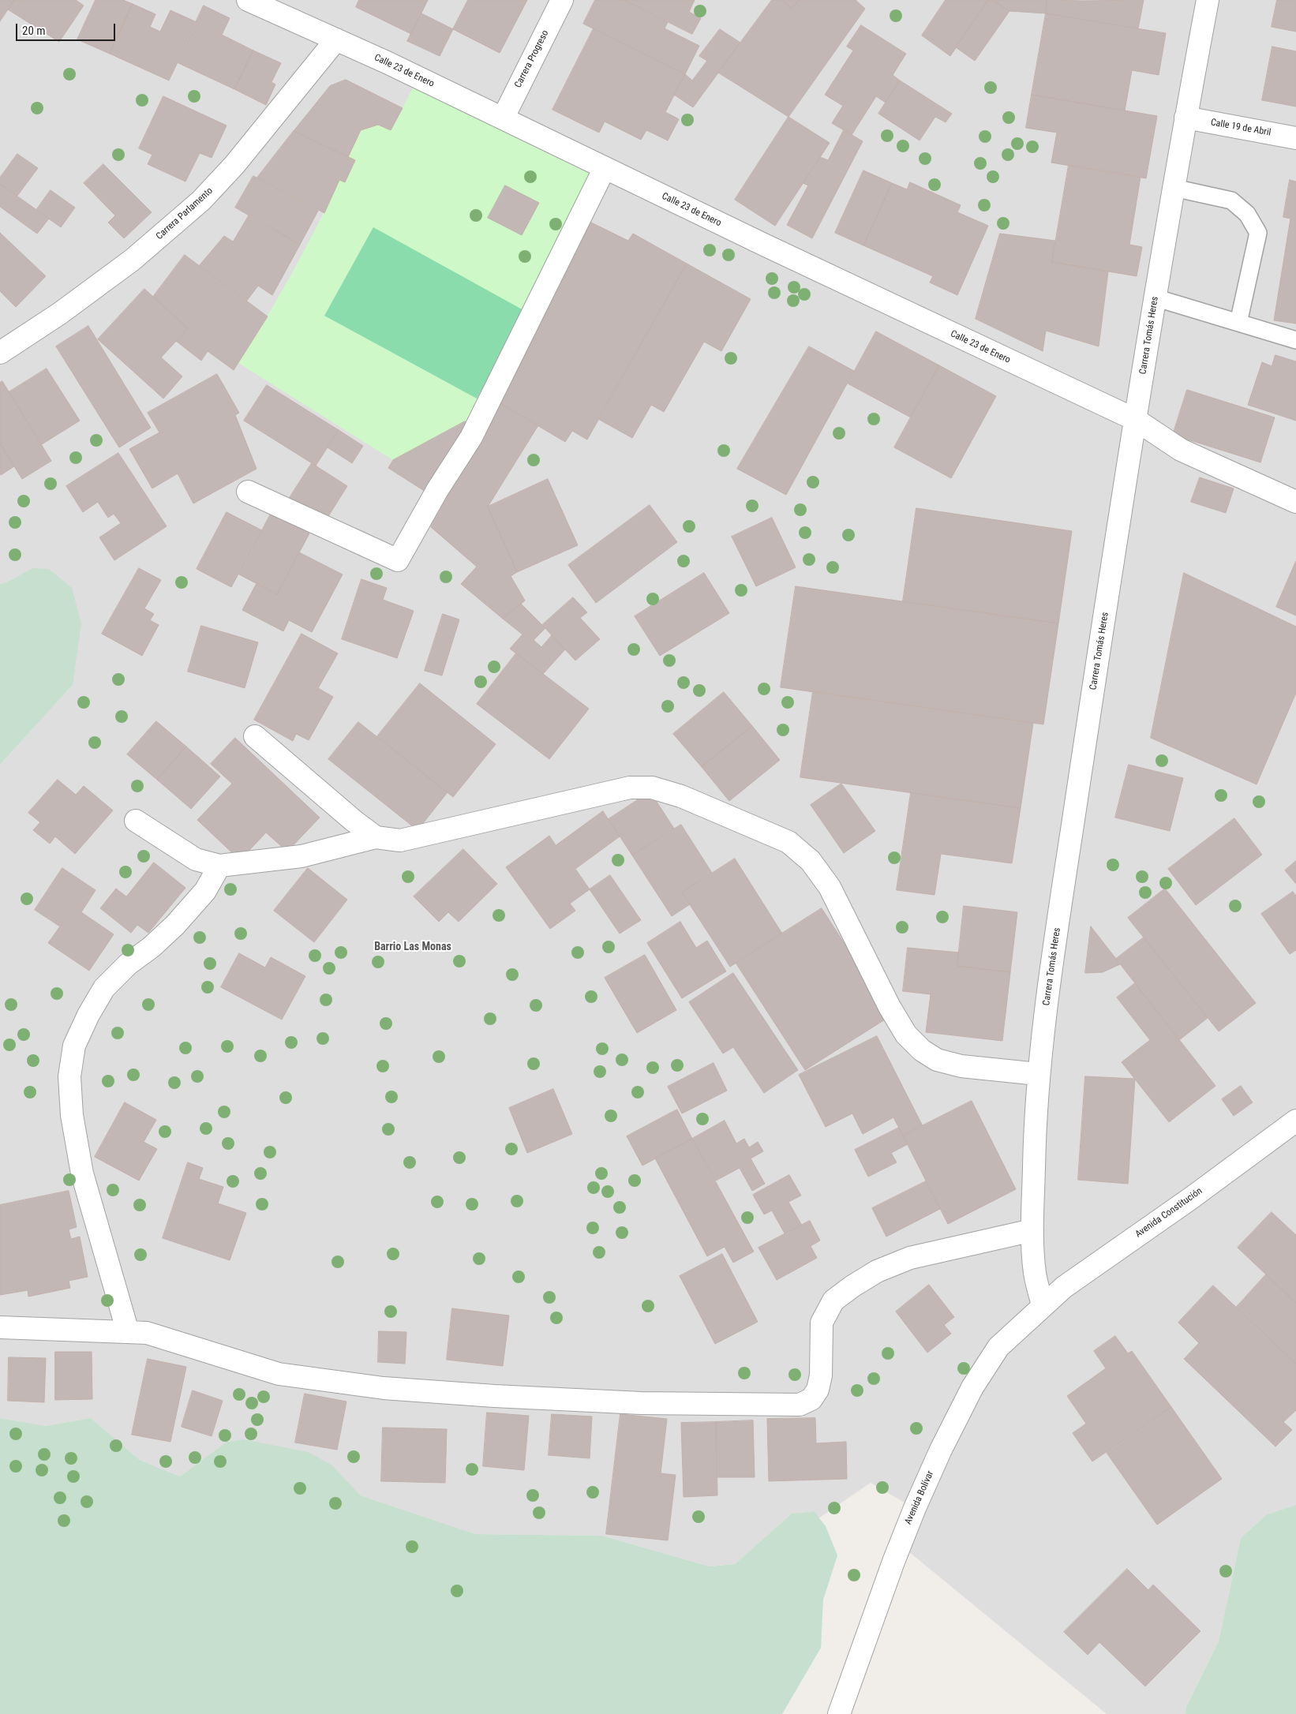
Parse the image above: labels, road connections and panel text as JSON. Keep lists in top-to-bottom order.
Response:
{
  "streets": {
    "street": [
      "Carrera Progreso",
      "Calle 23 de Enero",
      "Calle 19 de Abril",
      "Carrera Parlamento",
      "Carrera Tomás Heres",
      "Avenida Constitución",
      "Avenida Bolívar"
    ]
  },
  "crossings": [
    ["Carrera Progreso", "Calle 23 de Enero"],
    ["Calle 23 de Enero", "Carrera Parlamento"],
    ["Calle 23 de Enero", "Carrera Tomás Heres"],
    ["Calle 19 de Abril", "Carrera Tomás Heres"],
    ["Carrera Tomás Heres", "Avenida Constitución"],
    ["Carrera Tomás Heres", "Avenida Bolívar"],
    ["Avenida Constitución", "Avenida Bolívar"]
  ],
  "districts": ["Barrio Las Monas"],
  "scale_bar": "20 m"
}
